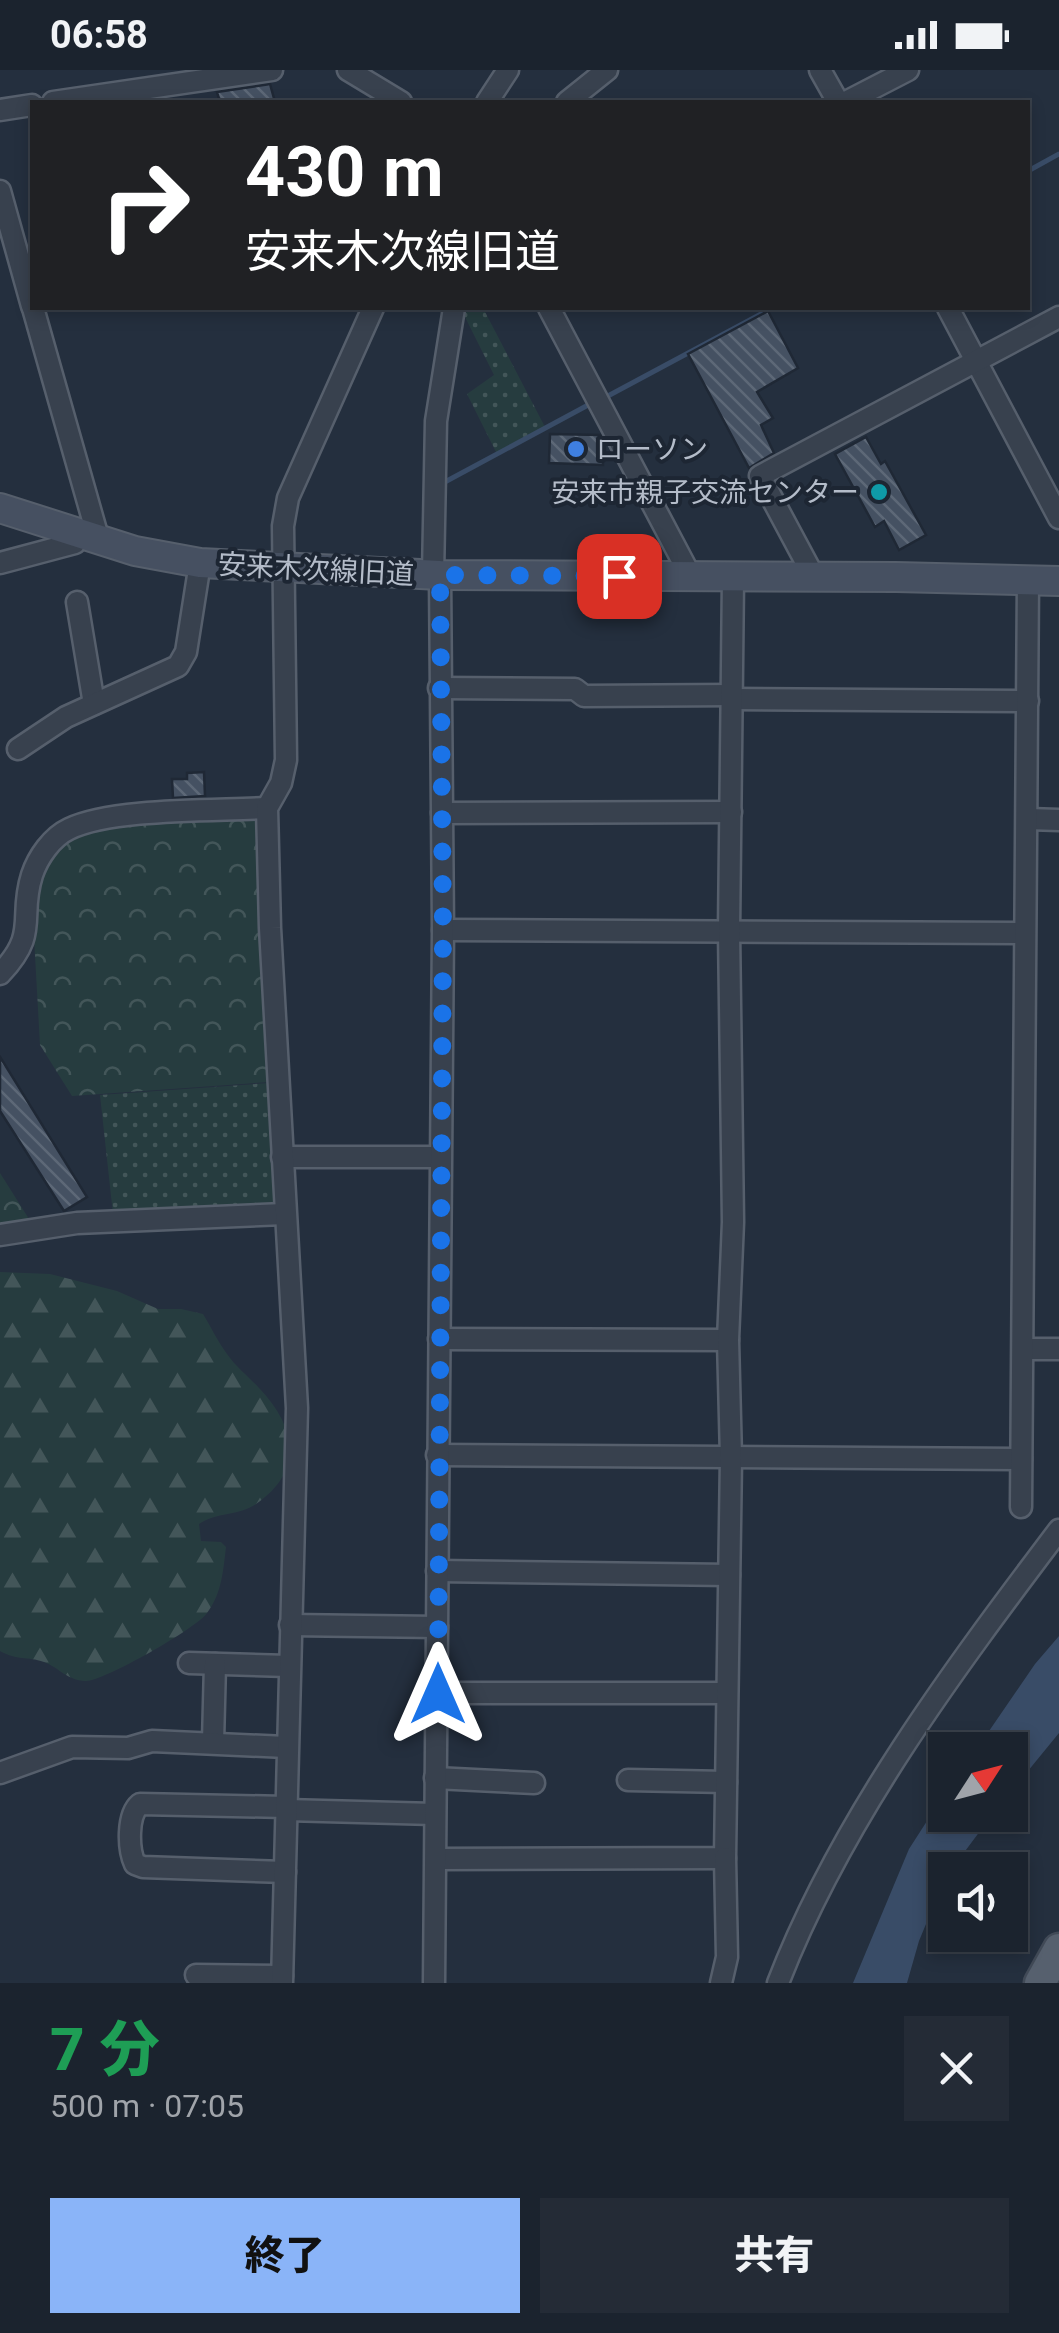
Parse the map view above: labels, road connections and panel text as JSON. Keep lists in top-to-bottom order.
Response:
{
  "streets": {
    "street": ["安来木次線旧道"]
  },
  "places": ["ローソン", "安来市親子交流センター"],
  "north": "top right",
  "page": {
    "status": "06:58",
    "turn": ["430 m", "安来木次線旧道"],
    "heading": ["7 分", "500 m · 07:05"],
    "buttons": ["終了", "共有"]
  }
}
